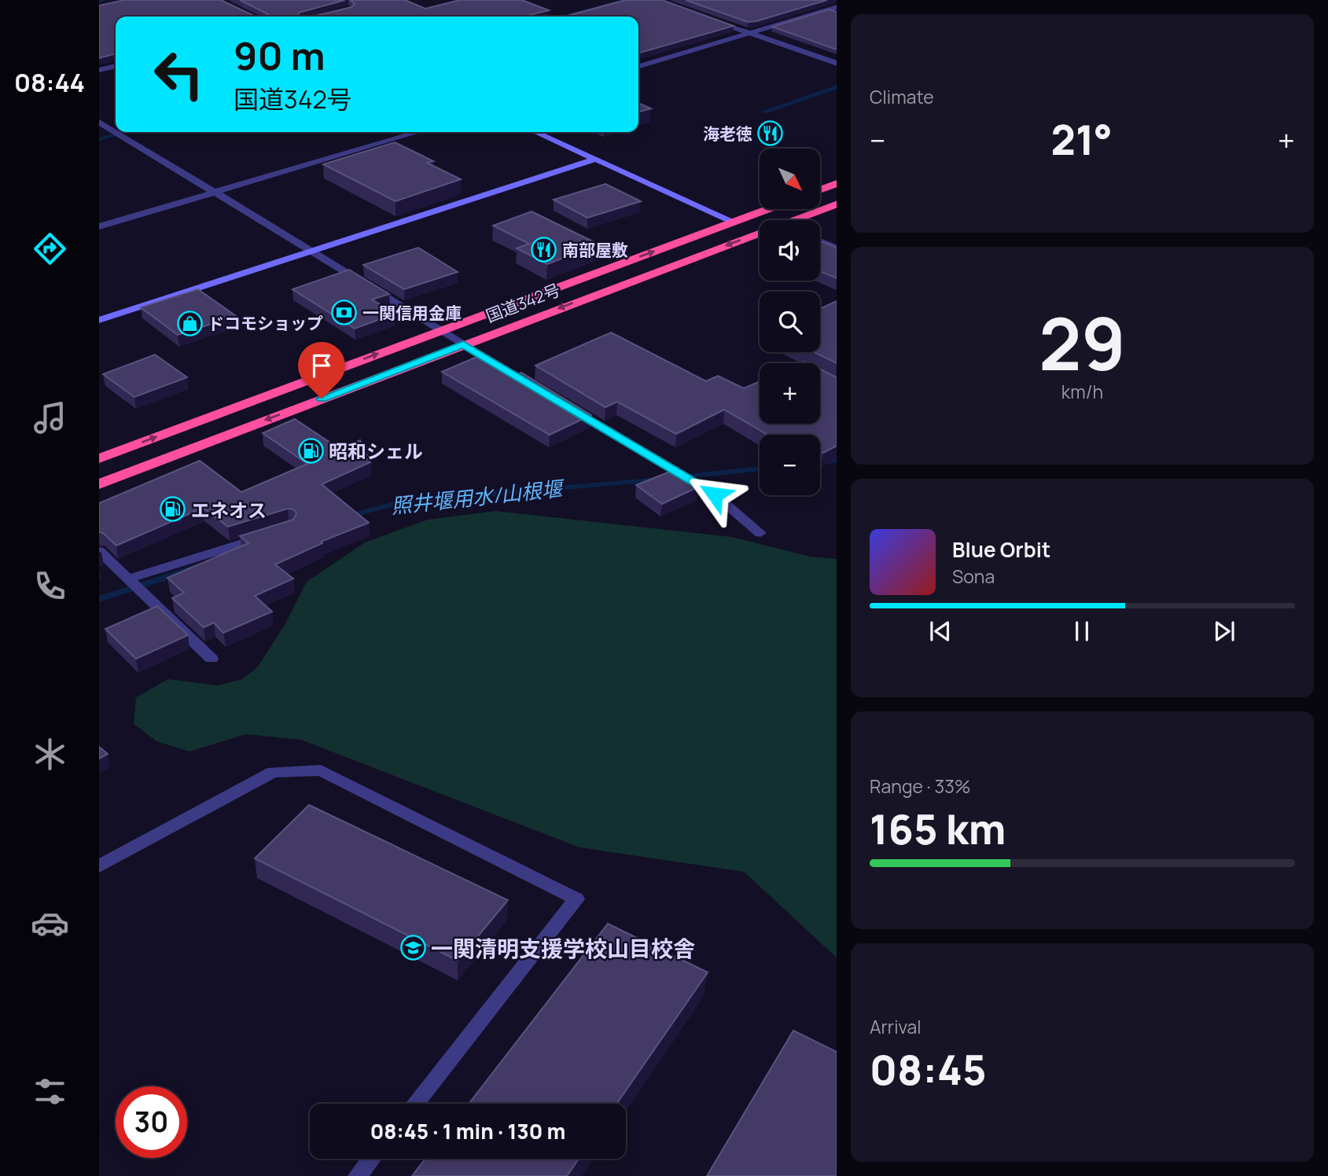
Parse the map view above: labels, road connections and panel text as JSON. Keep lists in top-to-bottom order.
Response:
{
  "streets": {
    "highway": ["国道342号"]
  },
  "water": ["照井堰用水/山根堰"],
  "places": {
    "restaurant": ["海老徳", "南部屋敷"],
    "bank": ["一関信用金庫"],
    "shop": ["ドコモショップ"],
    "fuel station": ["昭和シェル", "エネオス"],
    "school or university": ["一関清明支援学校山目校舎"]
  },
  "north": "bottom right",
  "page": {
    "tabs": "08:44",
    "tile": [
      "Climate",
      ["29", "km/h"],
      ["Range · 33%", "165 km"],
      ["Arrival", "08:45"]
    ],
    "turn": ["90 m", "国道342号"],
    "heat": ["−", "21°", "+"],
    "map_buttons": ["+", "−"],
    "song": ["Blue Orbit", "Sona"],
    "limit": "30",
    "trip": "08:45 · 1 min · 130 m"
  }
}
